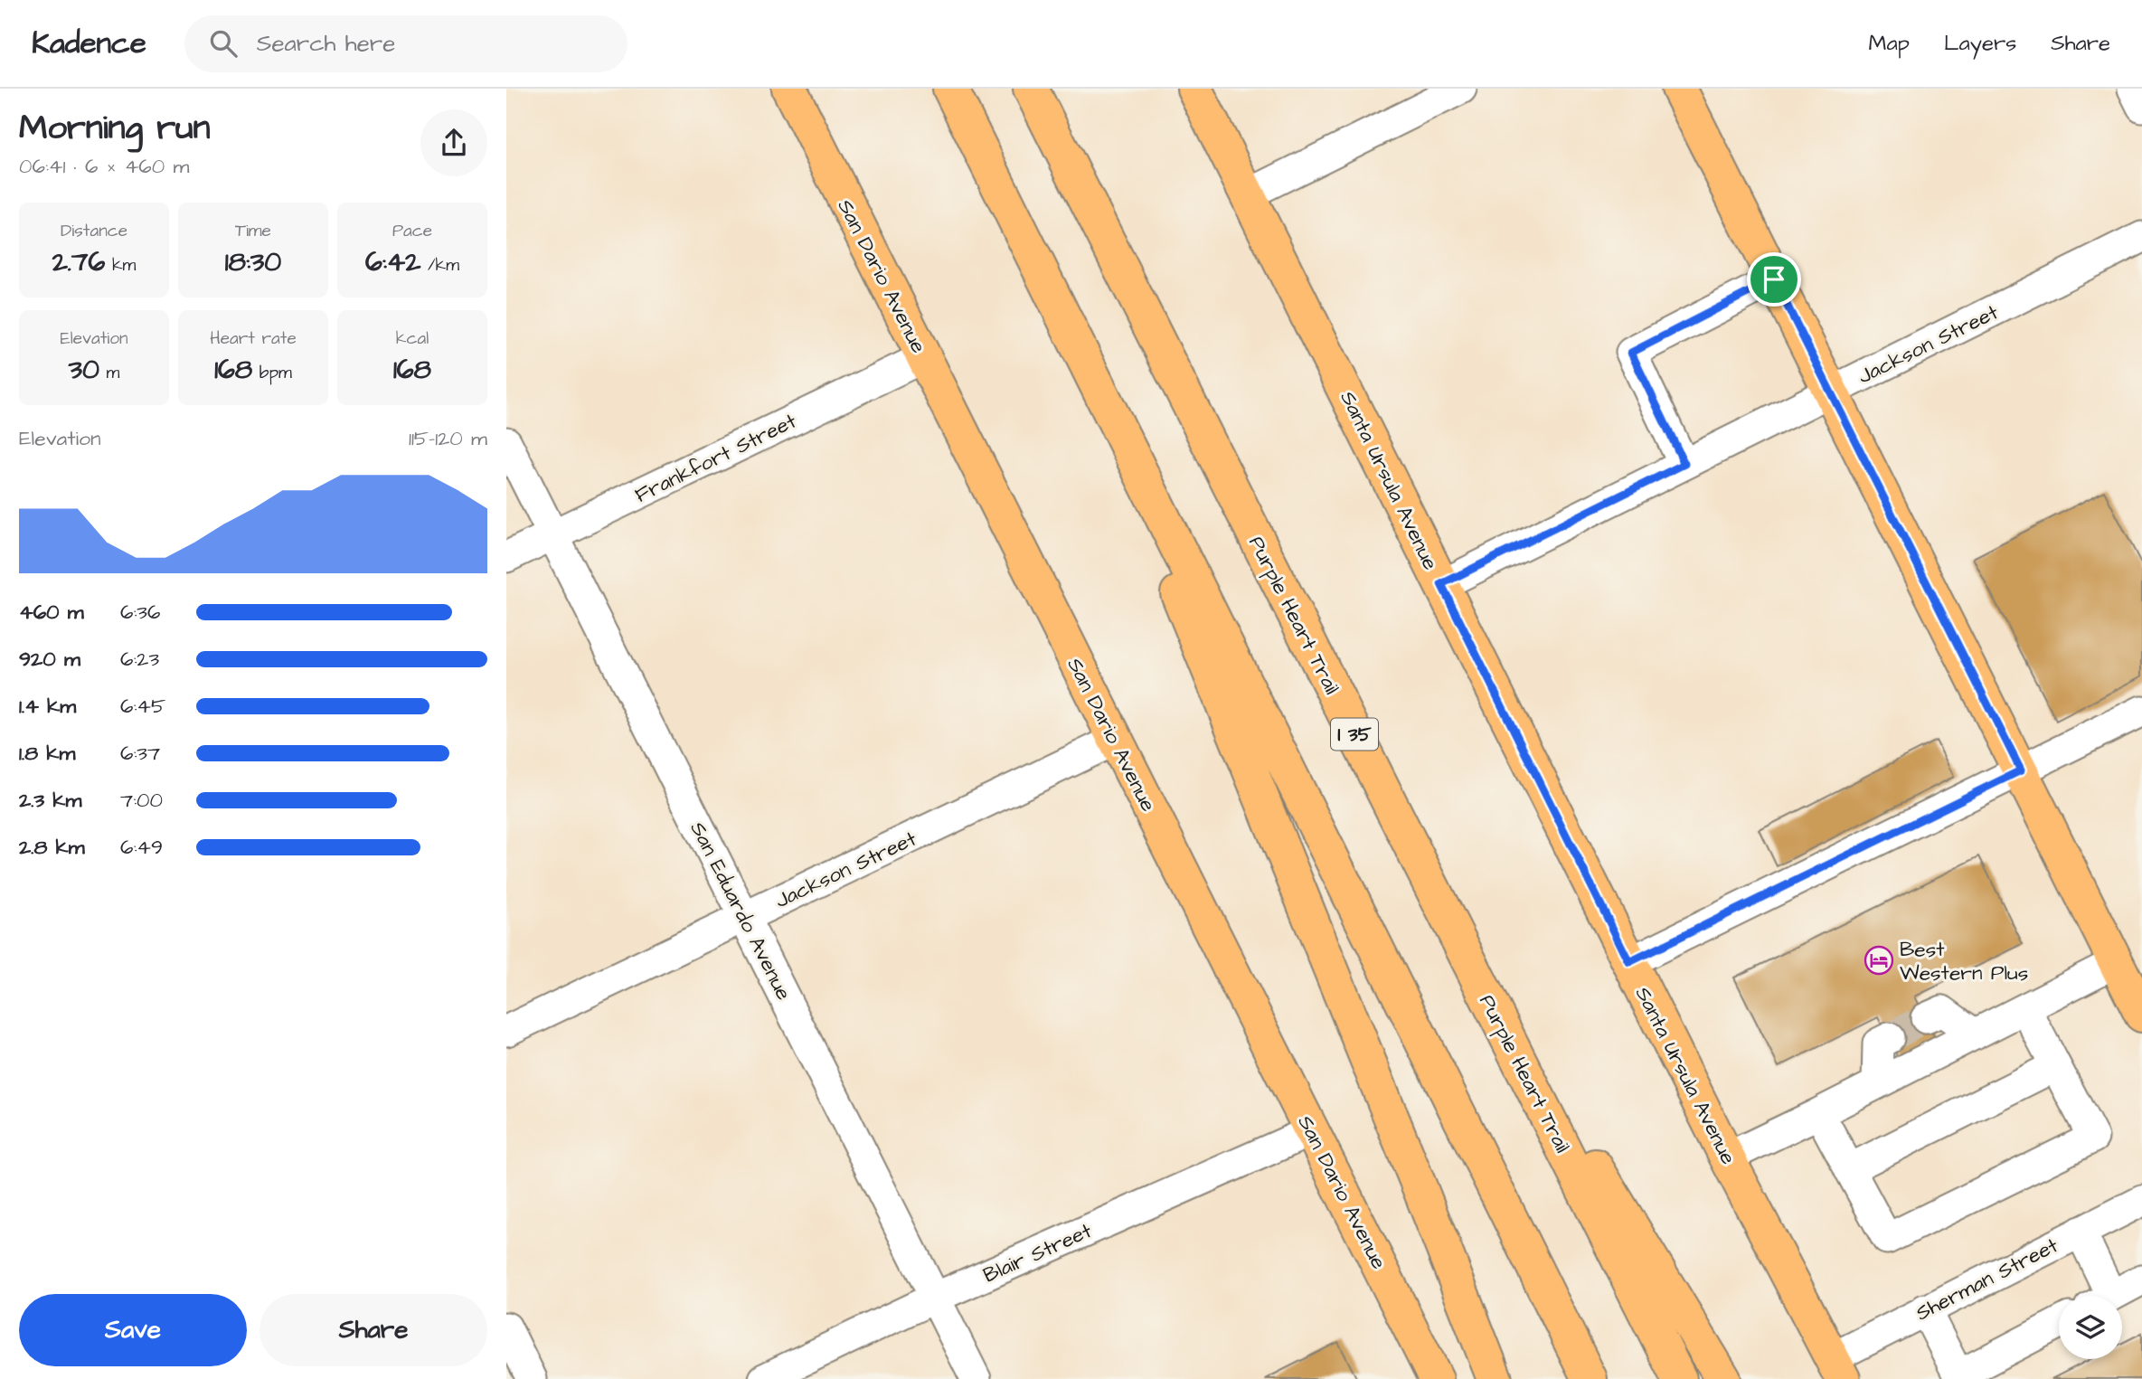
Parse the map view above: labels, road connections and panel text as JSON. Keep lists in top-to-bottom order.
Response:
{
  "streets": {
    "main road": [
      "San Dario Avenue",
      "Santa Ursula Avenue",
      "Purple Heart Trail",
      "I 35"
    ],
    "street": [
      "Jackson Street",
      "Frankfort Street",
      "San Eduardo Avenue",
      "Blair Street",
      "Sherman Street"
    ]
  },
  "crossings": [
    ["San Dario Avenue", "Jackson Street"],
    ["San Dario Avenue", "Frankfort Street"],
    ["San Dario Avenue", "Blair Street"],
    ["Jackson Street", "Santa Ursula Avenue"],
    ["Jackson Street", "San Eduardo Avenue"],
    ["Frankfort Street", "San Eduardo Avenue"],
    ["Santa Ursula Avenue", "Sherman Street"],
    ["San Eduardo Avenue", "Blair Street"]
  ],
  "places": {
    "hotel": ["Best Western Plus"]
  },
  "page": {
    "header": "Kadence",
    "search": "Search here",
    "nav": ["Map", "Layers", "Share"],
    "heading": ["Morning run", "06:41 · 6 × 460 m"],
    "stats": [
      ["Distance", "2.76 km"],
      ["Time", "18:30"],
      ["Pace", "6:42 /km"],
      ["Elevation", "30 m"],
      ["Heart rate", "168 bpm"],
      ["kcal", "168"]
    ],
    "chart": ["Elevation", "115–120 m"],
    "list": [
      {
        "name": "460 m",
        "note": "6:36"
      },
      {
        "name": "920 m",
        "note": "6:23"
      },
      {
        "name": "1.4 km",
        "note": "6:45"
      },
      {
        "name": "1.8 km",
        "note": "6:37"
      },
      {
        "name": "2.3 km",
        "note": "7:00"
      },
      {
        "name": "2.8 km",
        "note": "6:49"
      }
    ],
    "buttons": ["Save", "Share"]
  }
}
